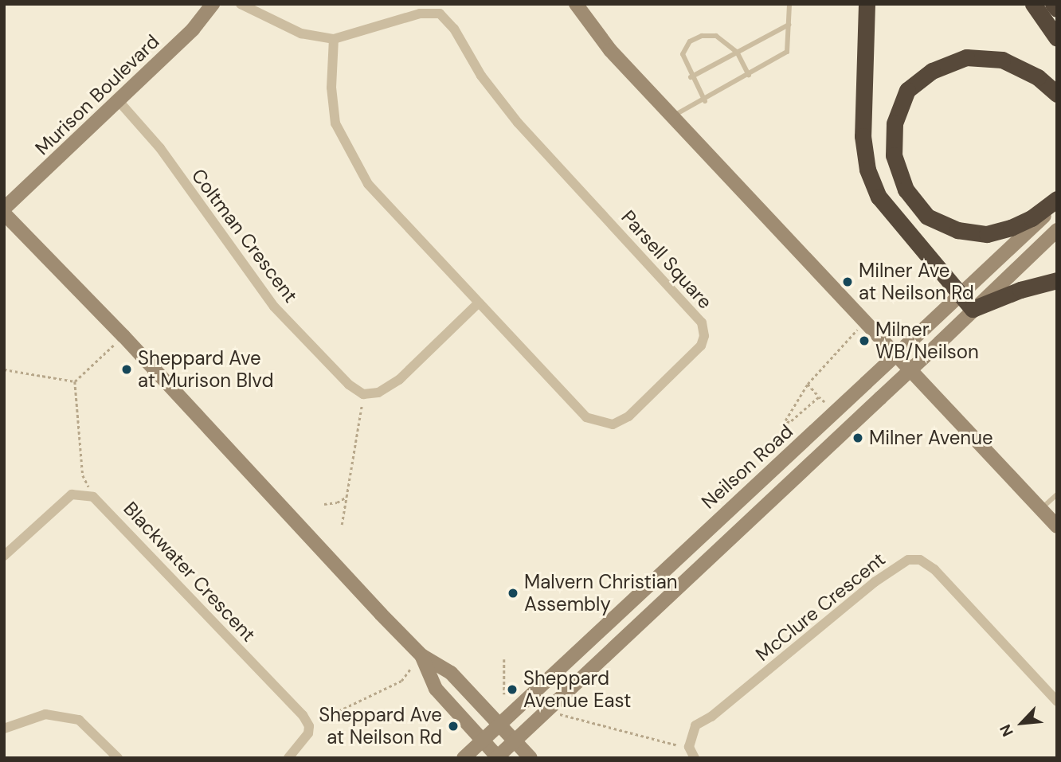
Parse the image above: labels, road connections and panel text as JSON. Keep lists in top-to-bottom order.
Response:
{
  "streets": {
    "main road": ["Murison Boulevard", "Neilson Road"],
    "street": [
      "Coltman Crescent",
      "Parsell Square",
      "Blackwater Crescent",
      "McClure Crescent"
    ]
  },
  "crossings": [
    ["Murison Boulevard", "Coltman Crescent"],
    ["Coltman Crescent", "Parsell Square"]
  ],
  "places": [
    "Milner Ave at Neilson Rd",
    "Milner WB/Neilson",
    "Sheppard Ave at Murison Blvd",
    "Milner Avenue",
    "Malvern Christian Assembly",
    "Sheppard Avenue East",
    "Sheppard Ave at Neilson Rd"
  ],
  "north": "bottom left"
}
